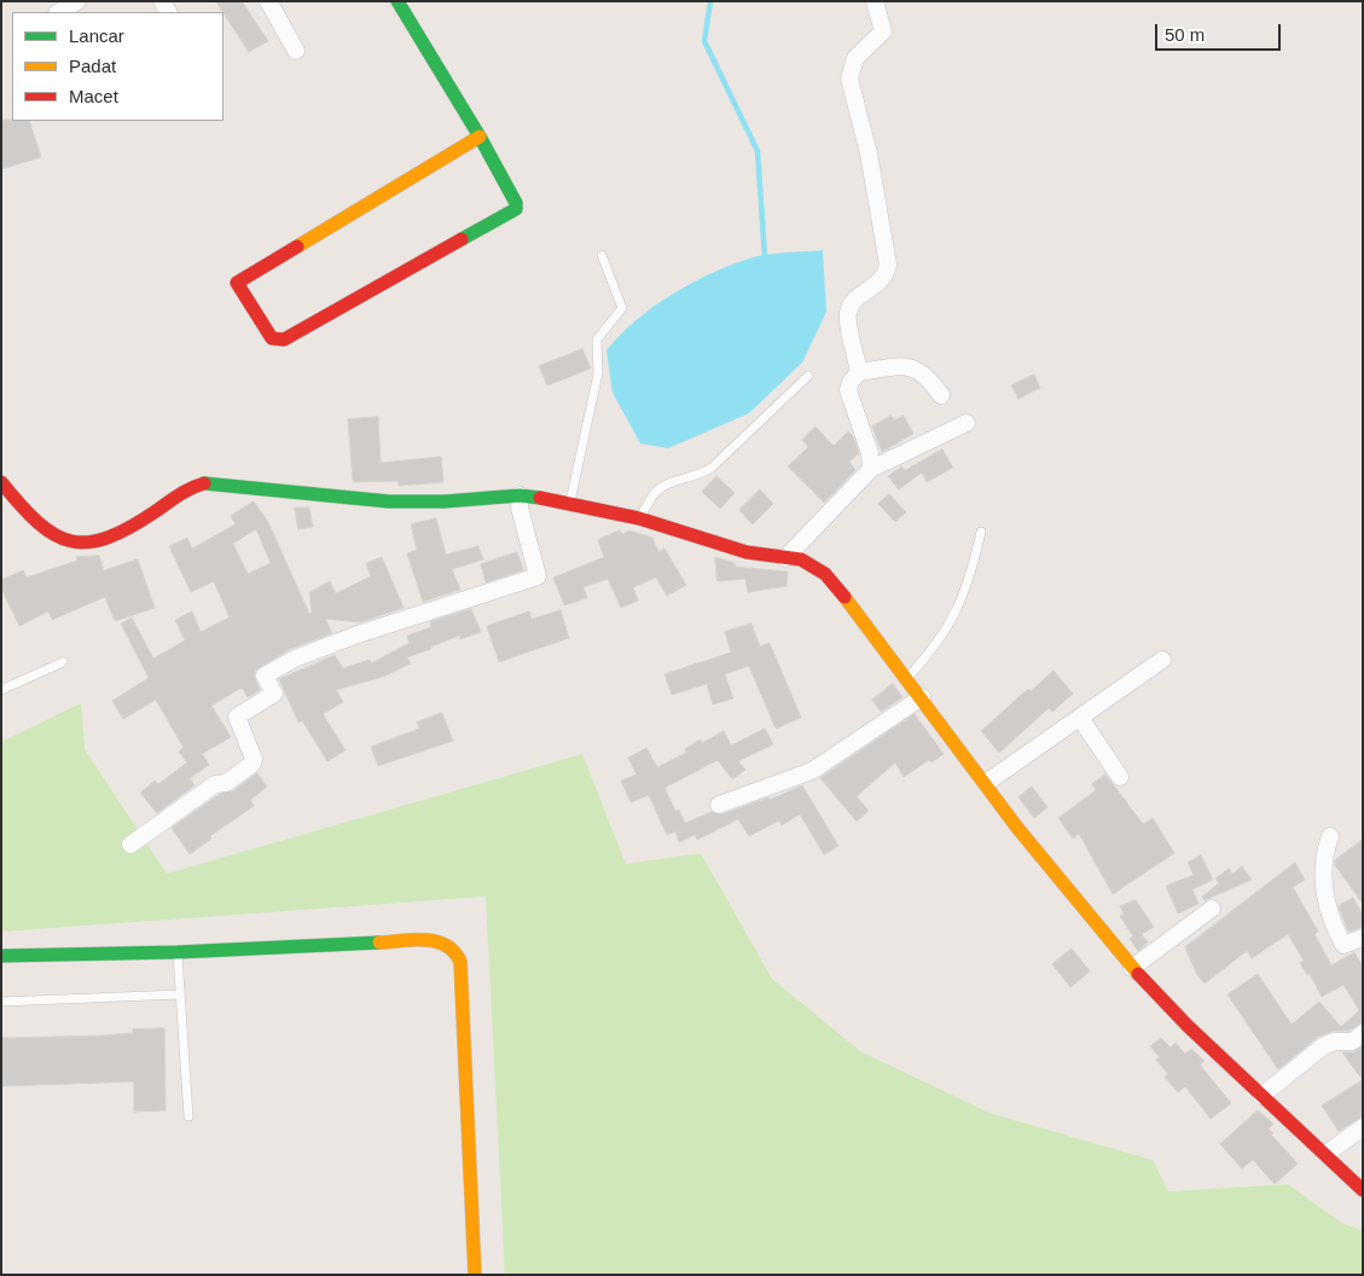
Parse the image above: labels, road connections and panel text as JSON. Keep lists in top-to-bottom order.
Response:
{
  "legend": ["Lancar", "Padat", "Macet"],
  "scale_bar": "50 m"
}
